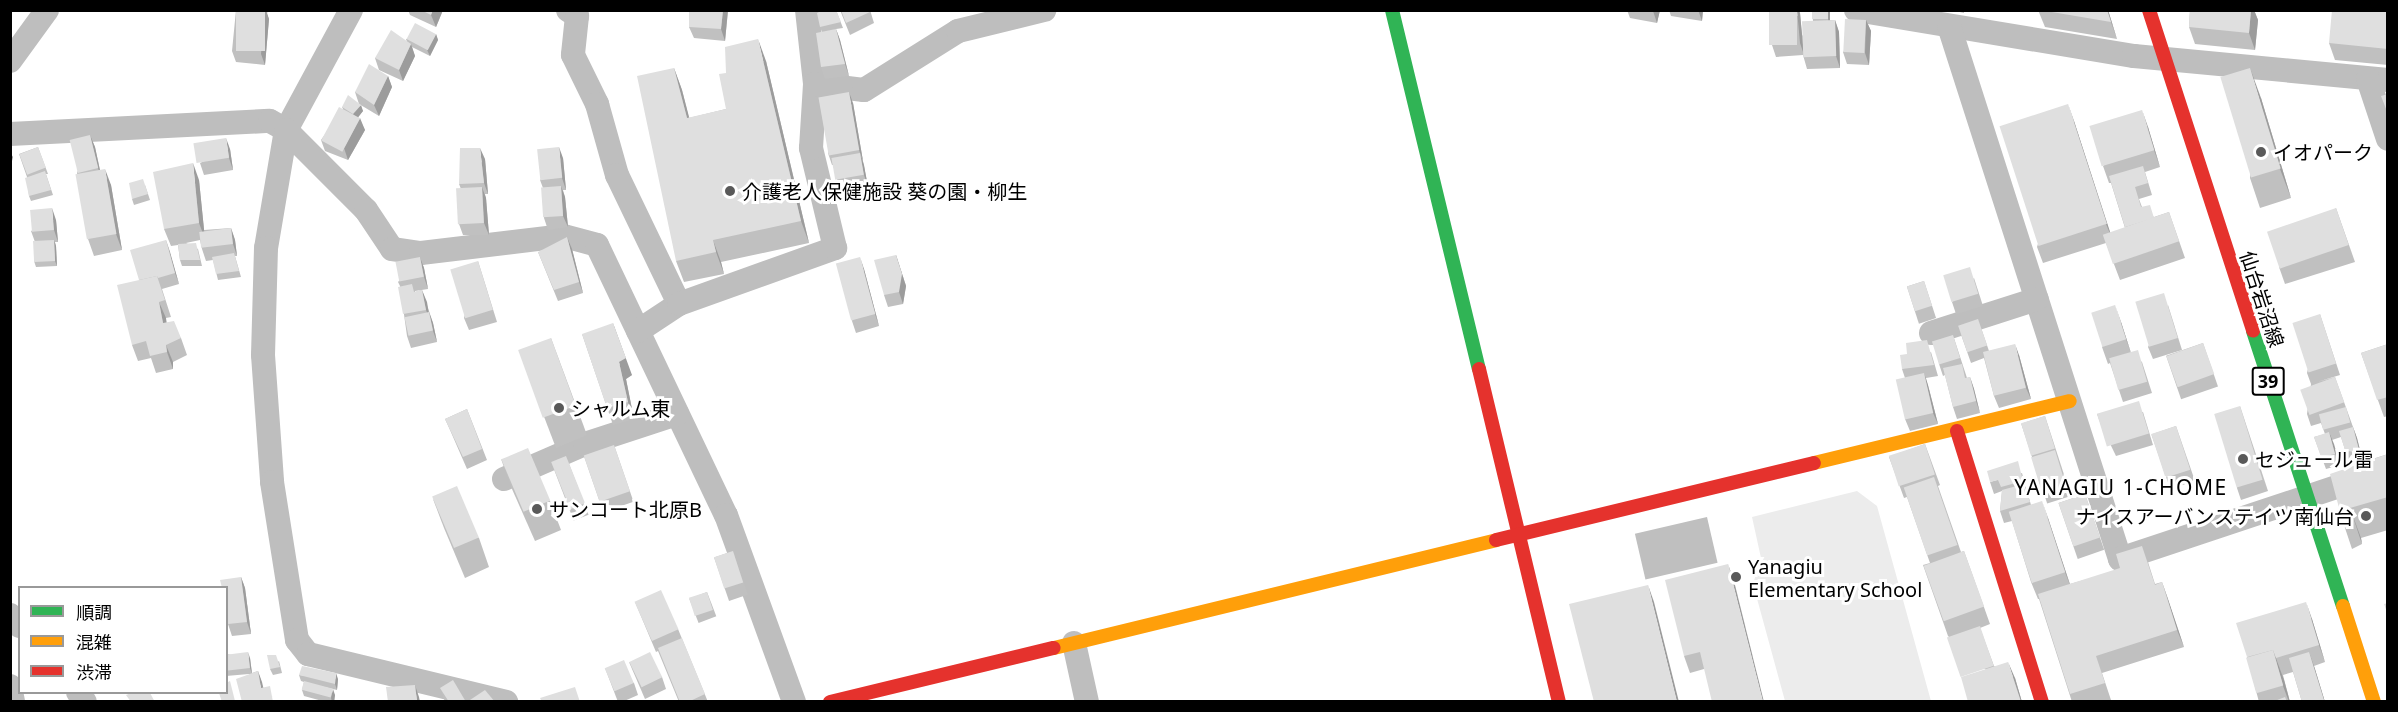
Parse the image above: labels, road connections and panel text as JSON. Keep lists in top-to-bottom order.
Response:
{
  "streets": {
    "street": ["仙台岩沼線", "39"]
  },
  "districts": ["YANAGIU 1-CHOME"],
  "places": [
    "イオパーク",
    "介護老人保健施設 葵の園・柳生",
    "シャルム東",
    "セジュール雷",
    "サンコート北原B",
    "ナイスアーバンステイツ南仙台",
    "Yanagiu Elementary School"
  ],
  "legend": ["順調", "混雑", "渋滞"]
}
